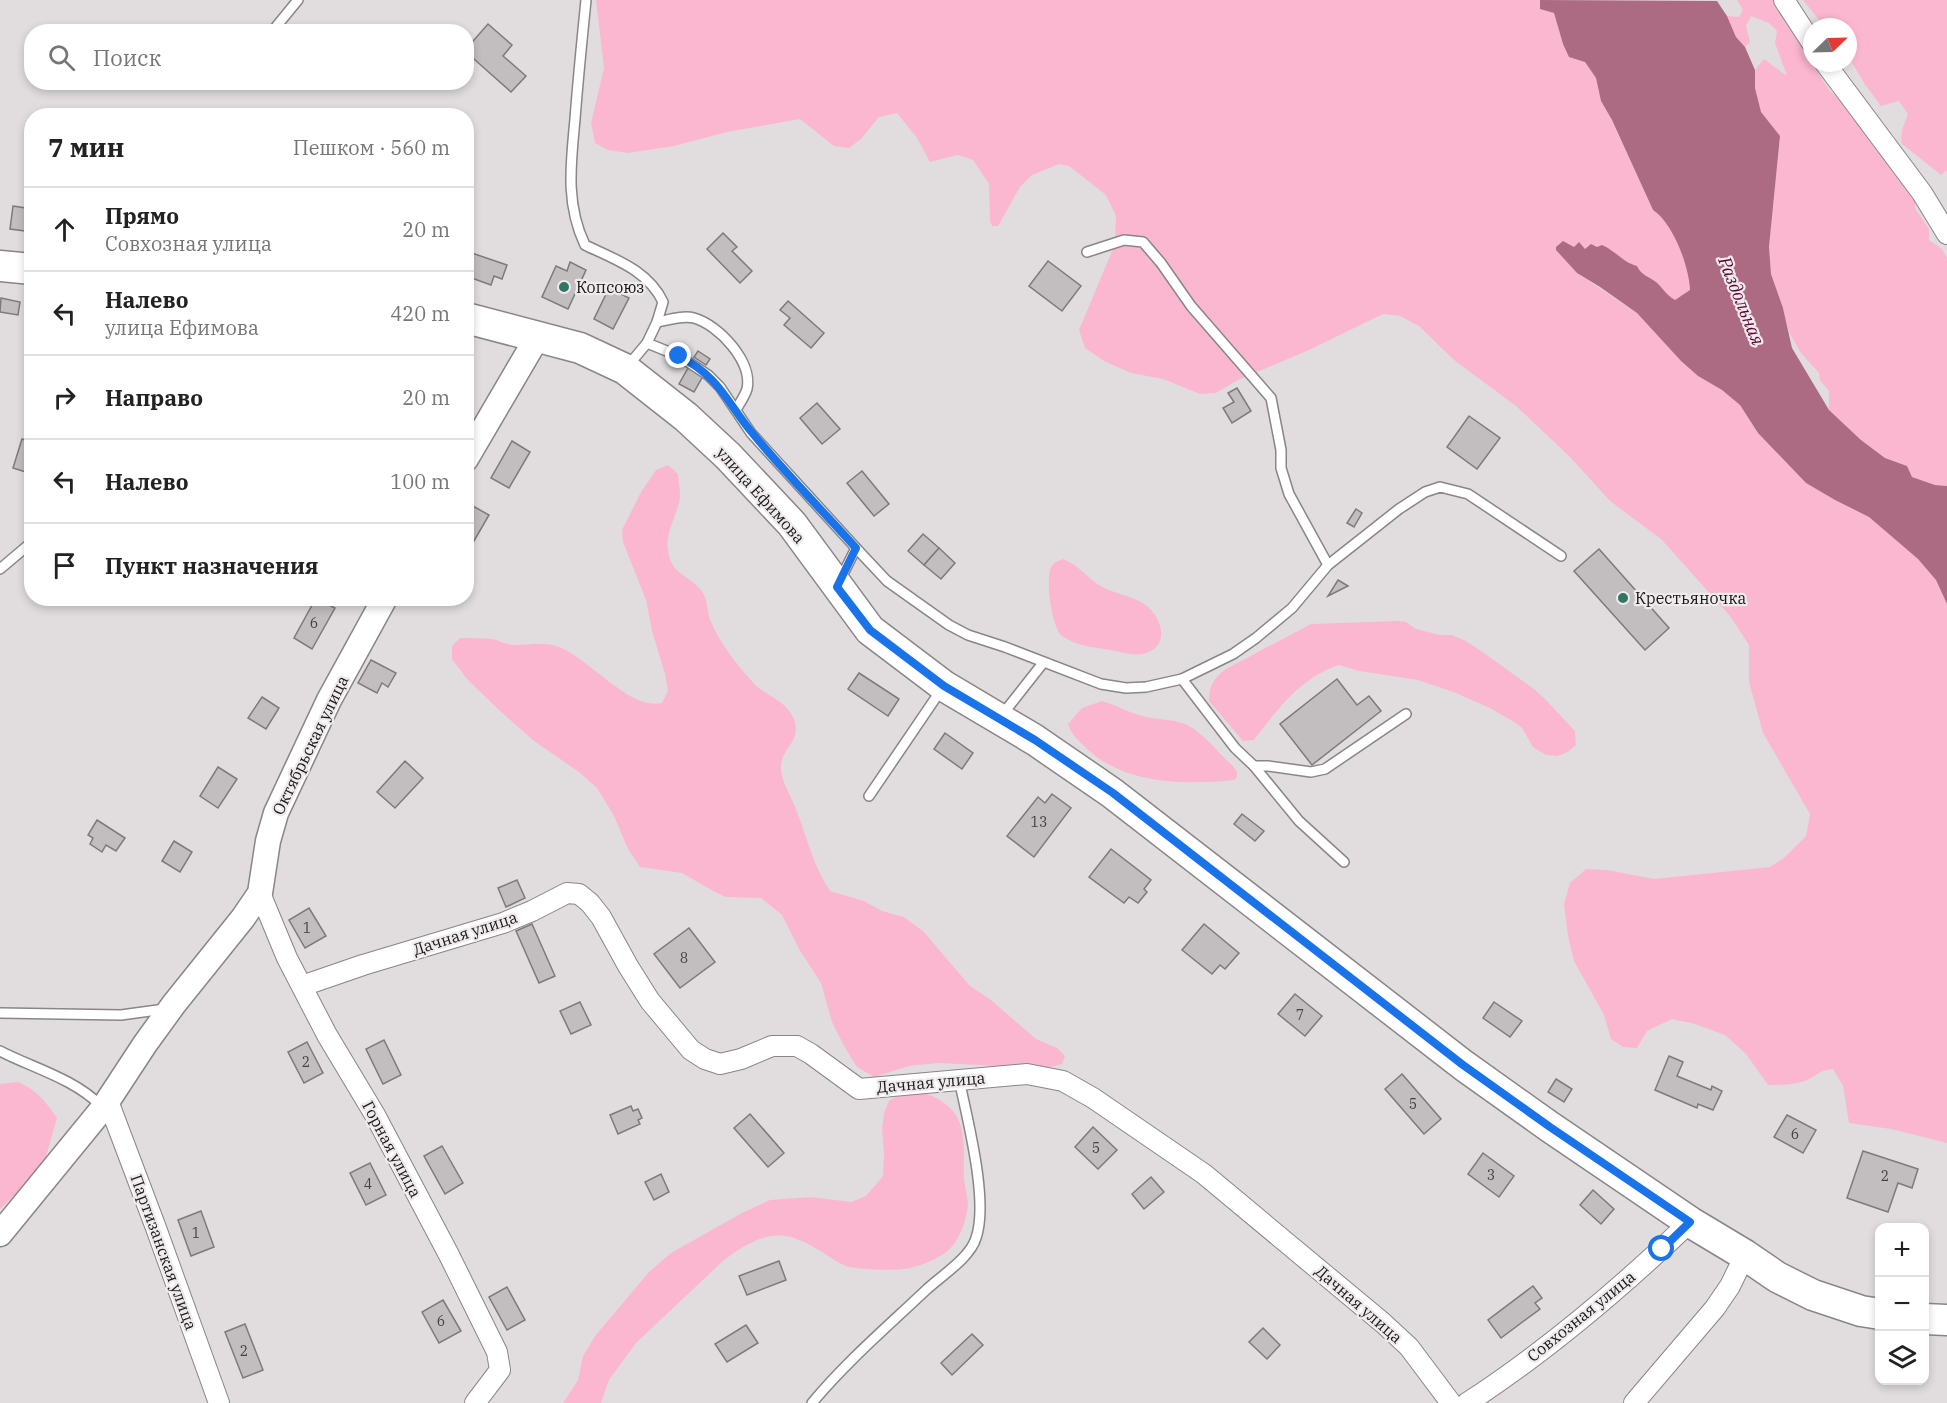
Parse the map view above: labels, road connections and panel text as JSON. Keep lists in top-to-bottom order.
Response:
{
  "streets": {
    "main road": ["улица Ефимова"],
    "street": [
      "Октябрьская улица",
      "Дачная улица",
      "Горная улица",
      "Партизанская улица",
      "Совхозная улица"
    ]
  },
  "crossings": [
    ["улица Ефимова", "Совхозная улица"],
    ["Октябрьская улица", "Горная улица"],
    ["Октябрьская улица", "Партизанская улица"],
    ["Дачная улица", "Горная улица"]
  ],
  "water": ["Раздольная"],
  "places": ["Копсоюз", "Крестьяночка"],
  "house_numbers": [
    "6",
    "13",
    "1",
    "8",
    "7",
    "2",
    "5",
    "6",
    "5",
    "3",
    "2",
    "4",
    "1",
    "6",
    "2"
  ],
  "north": "top right",
  "page": {
    "search": "Поиск",
    "heading": ["7 мин", "Пешком · 560 m"],
    "list": [
      ["Прямо", "Совхозная улица", "20 m"],
      ["Налево", "улица Ефимова", "420 m"],
      ["Направо", "20 m"],
      ["Налево", "100 m"],
      "Пункт назначения"
    ],
    "map_buttons": ["+", "−"]
  }
}
